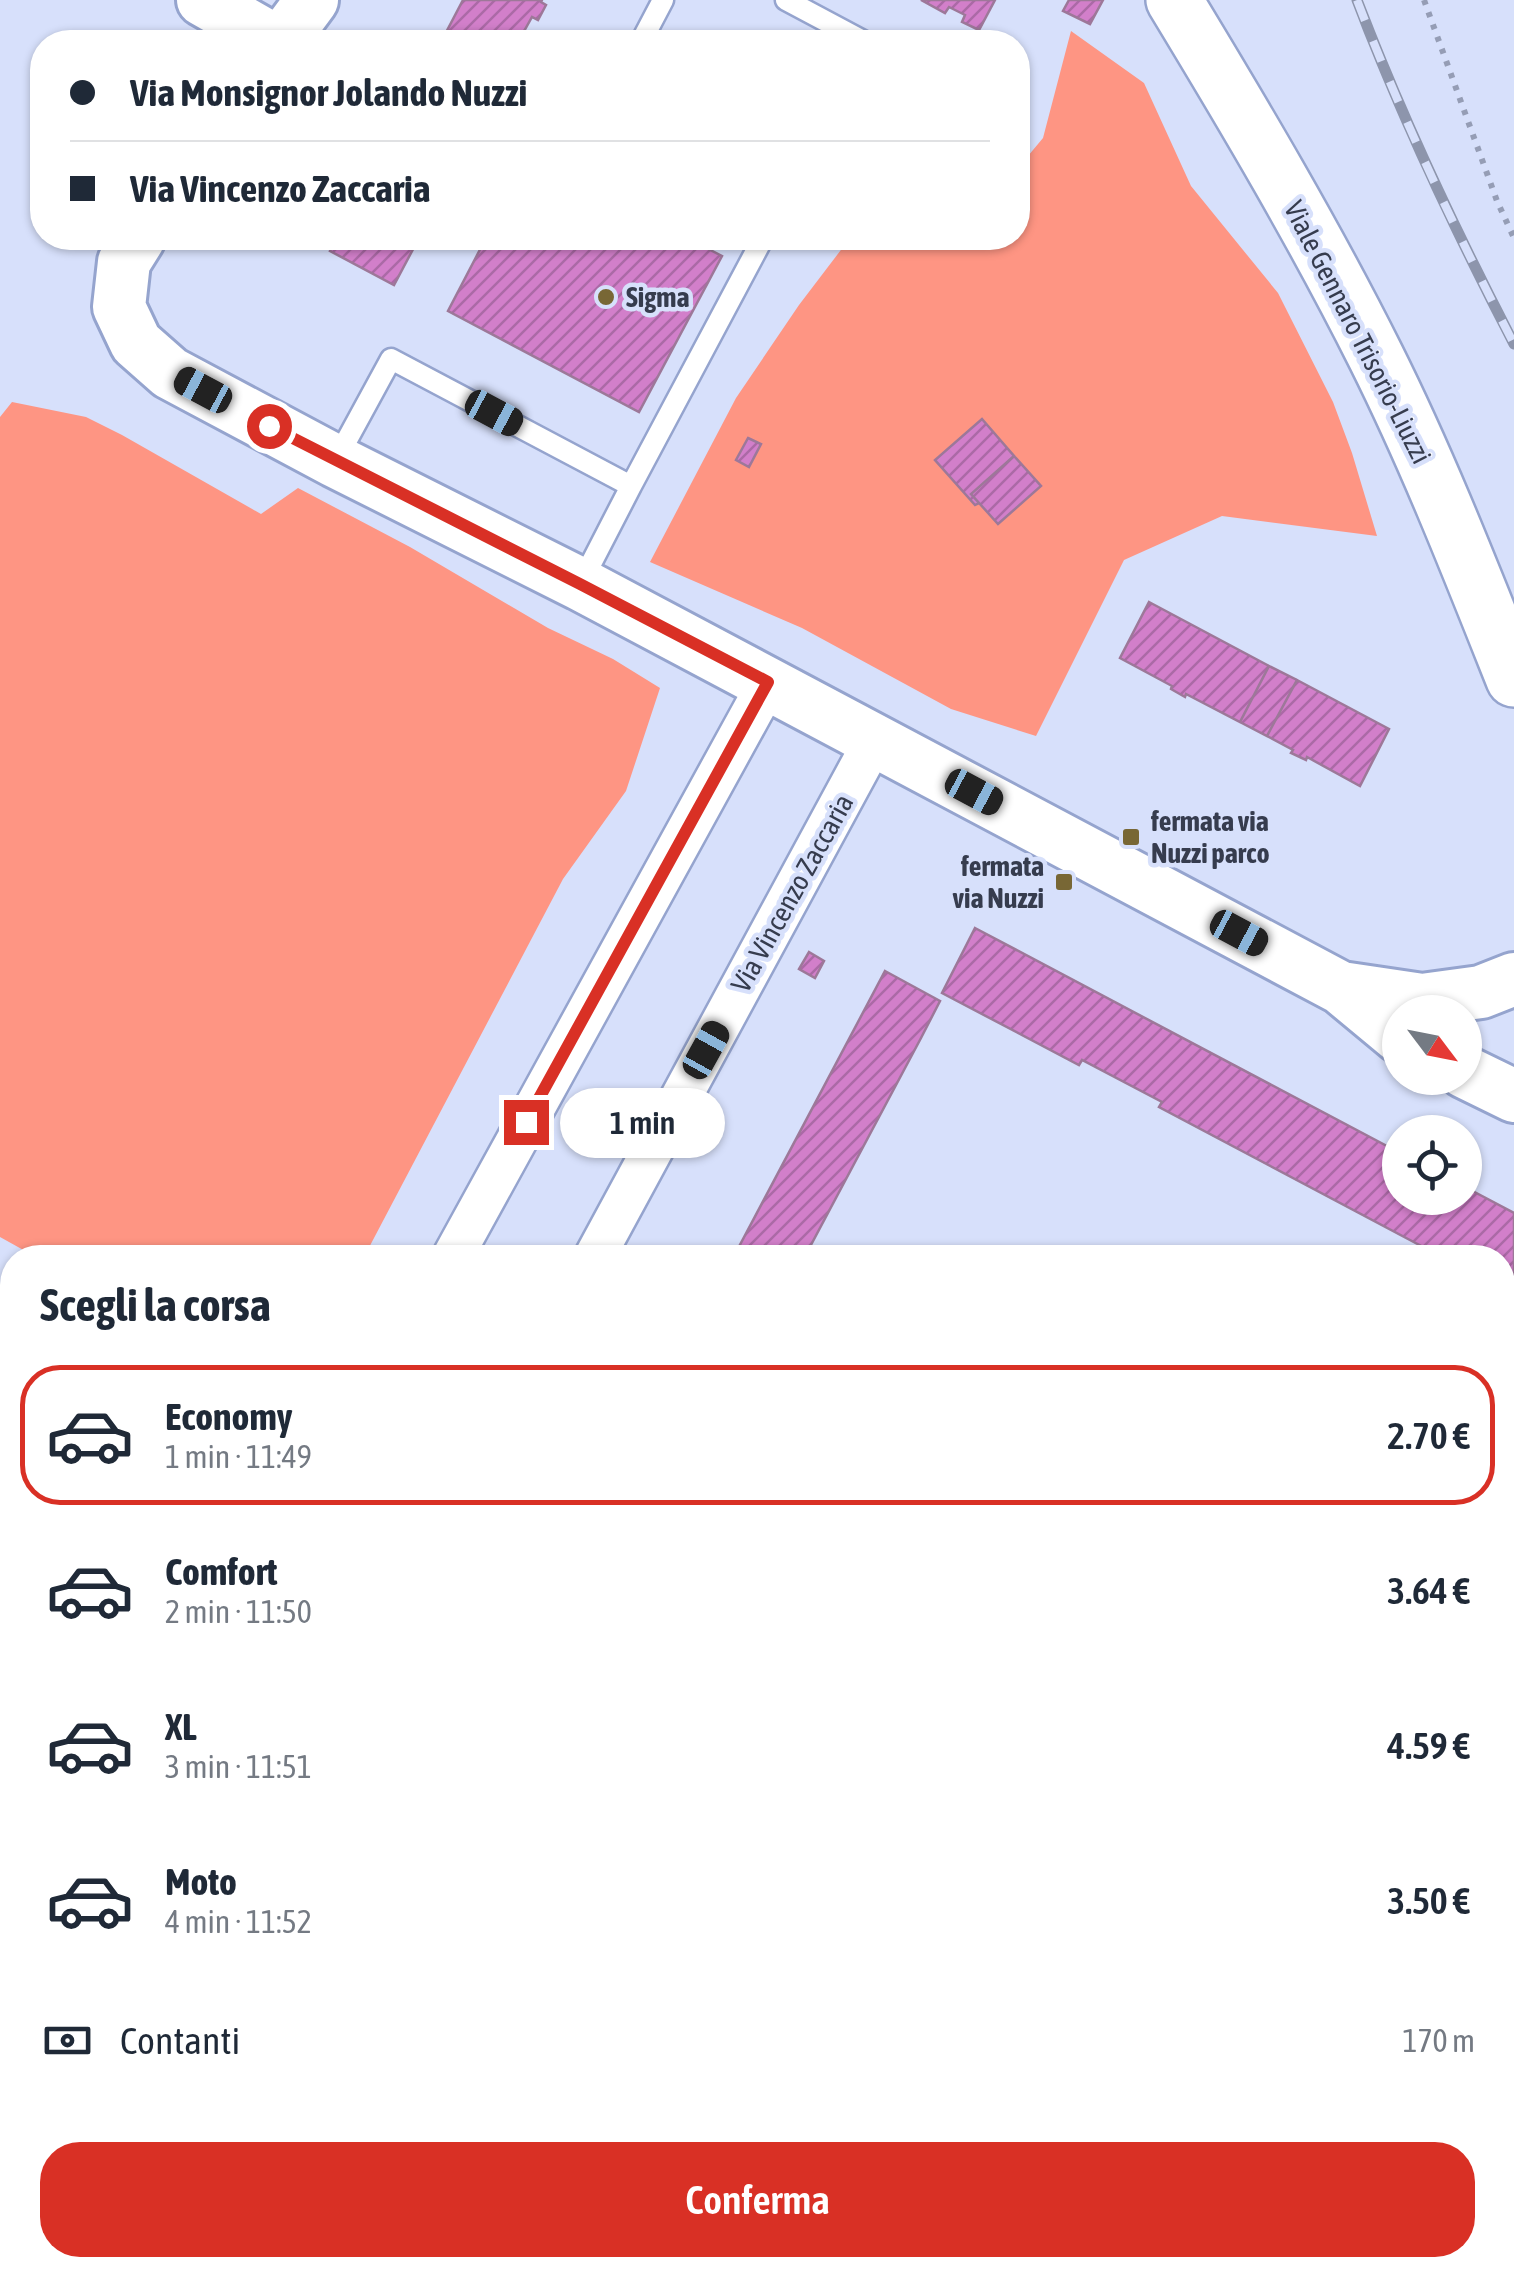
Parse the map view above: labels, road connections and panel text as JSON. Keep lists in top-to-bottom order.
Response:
{
  "streets": {
    "main road": ["Viale Gennaro Trisorio-Liuzzi"],
    "street": ["Via Vincenzo Zaccaria"]
  },
  "places": {
    "other": ["Sigma"],
    "transit": ["fermata via Nuzzi parco", "fermata via Nuzzi"]
  },
  "north": "bottom right",
  "page": {
    "banner": ["Via Monsignor Jolando Nuzzi", "Via Vincenzo Zaccaria"],
    "bubble": "1 min",
    "heading": "Scegli la corsa",
    "list": [
      {
        "name": "Economy",
        "note": "1 min · 11:49",
        "value": "2.70 €"
      },
      {
        "name": "Comfort",
        "note": "2 min · 11:50",
        "value": "3.64 €"
      },
      {
        "name": "XL",
        "note": "3 min · 11:51",
        "value": "4.59 €"
      },
      {
        "name": "Moto",
        "note": "4 min · 11:52",
        "value": "3.50 €"
      }
    ],
    "pay": ["Contanti", "170 m"],
    "buttons": "Conferma"
  }
}
